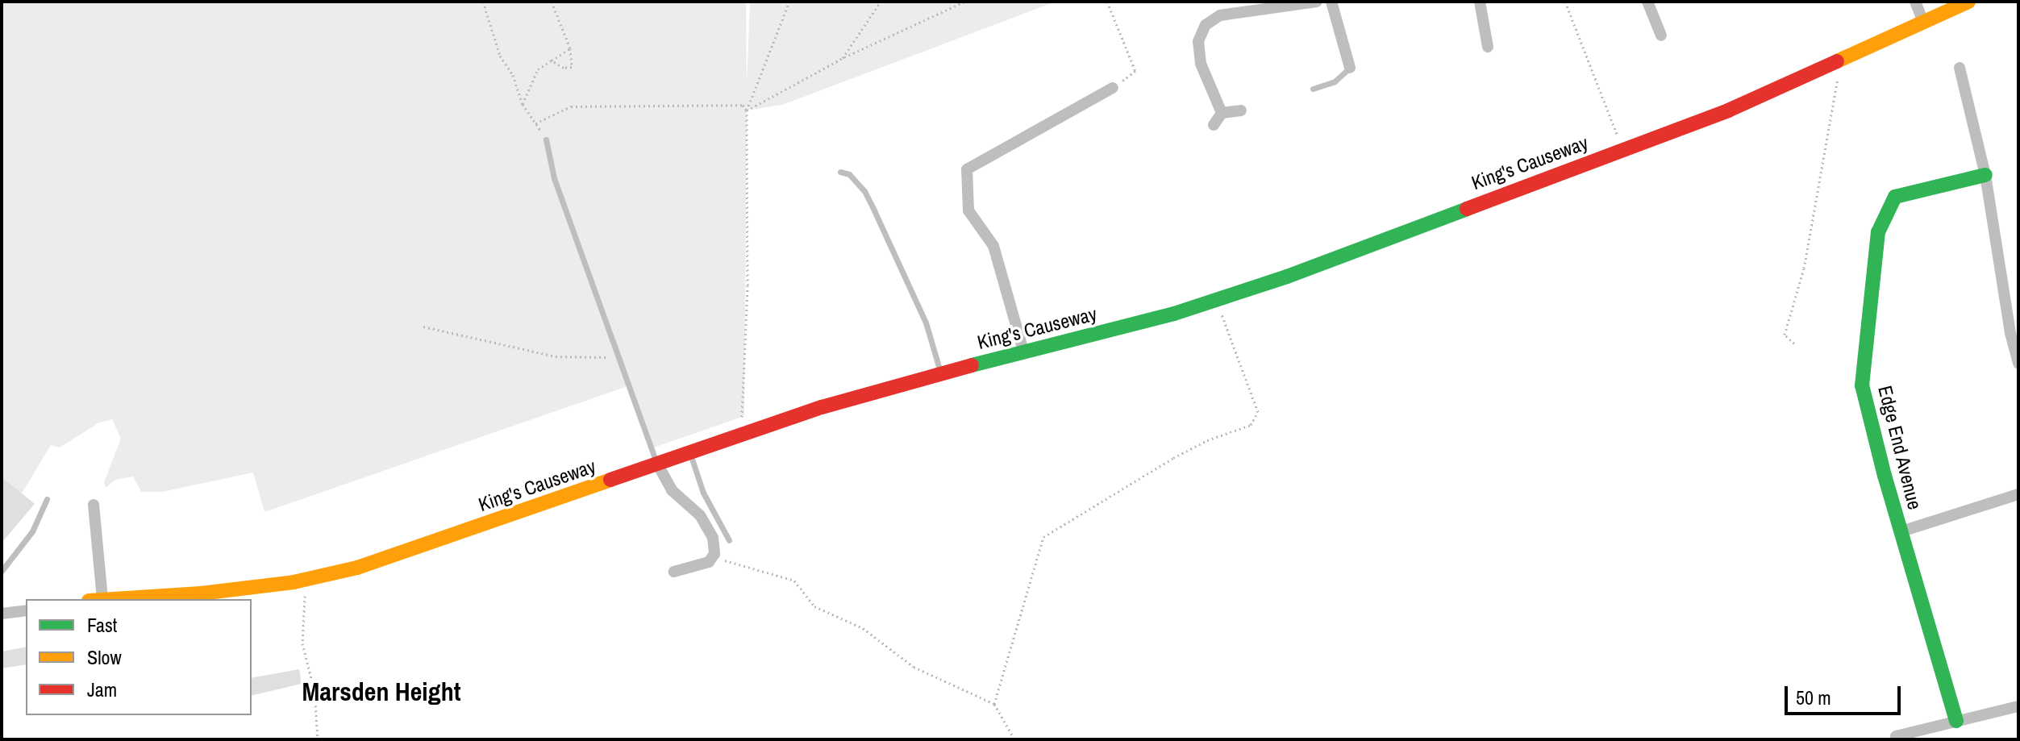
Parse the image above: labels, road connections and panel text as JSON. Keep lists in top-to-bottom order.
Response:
{
  "streets": {
    "street": ["King's Causeway", "Edge End Avenue"]
  },
  "districts": ["Marsden Height"],
  "legend": ["Fast", "Slow", "Jam"],
  "scale_bar": "50 m"
}
